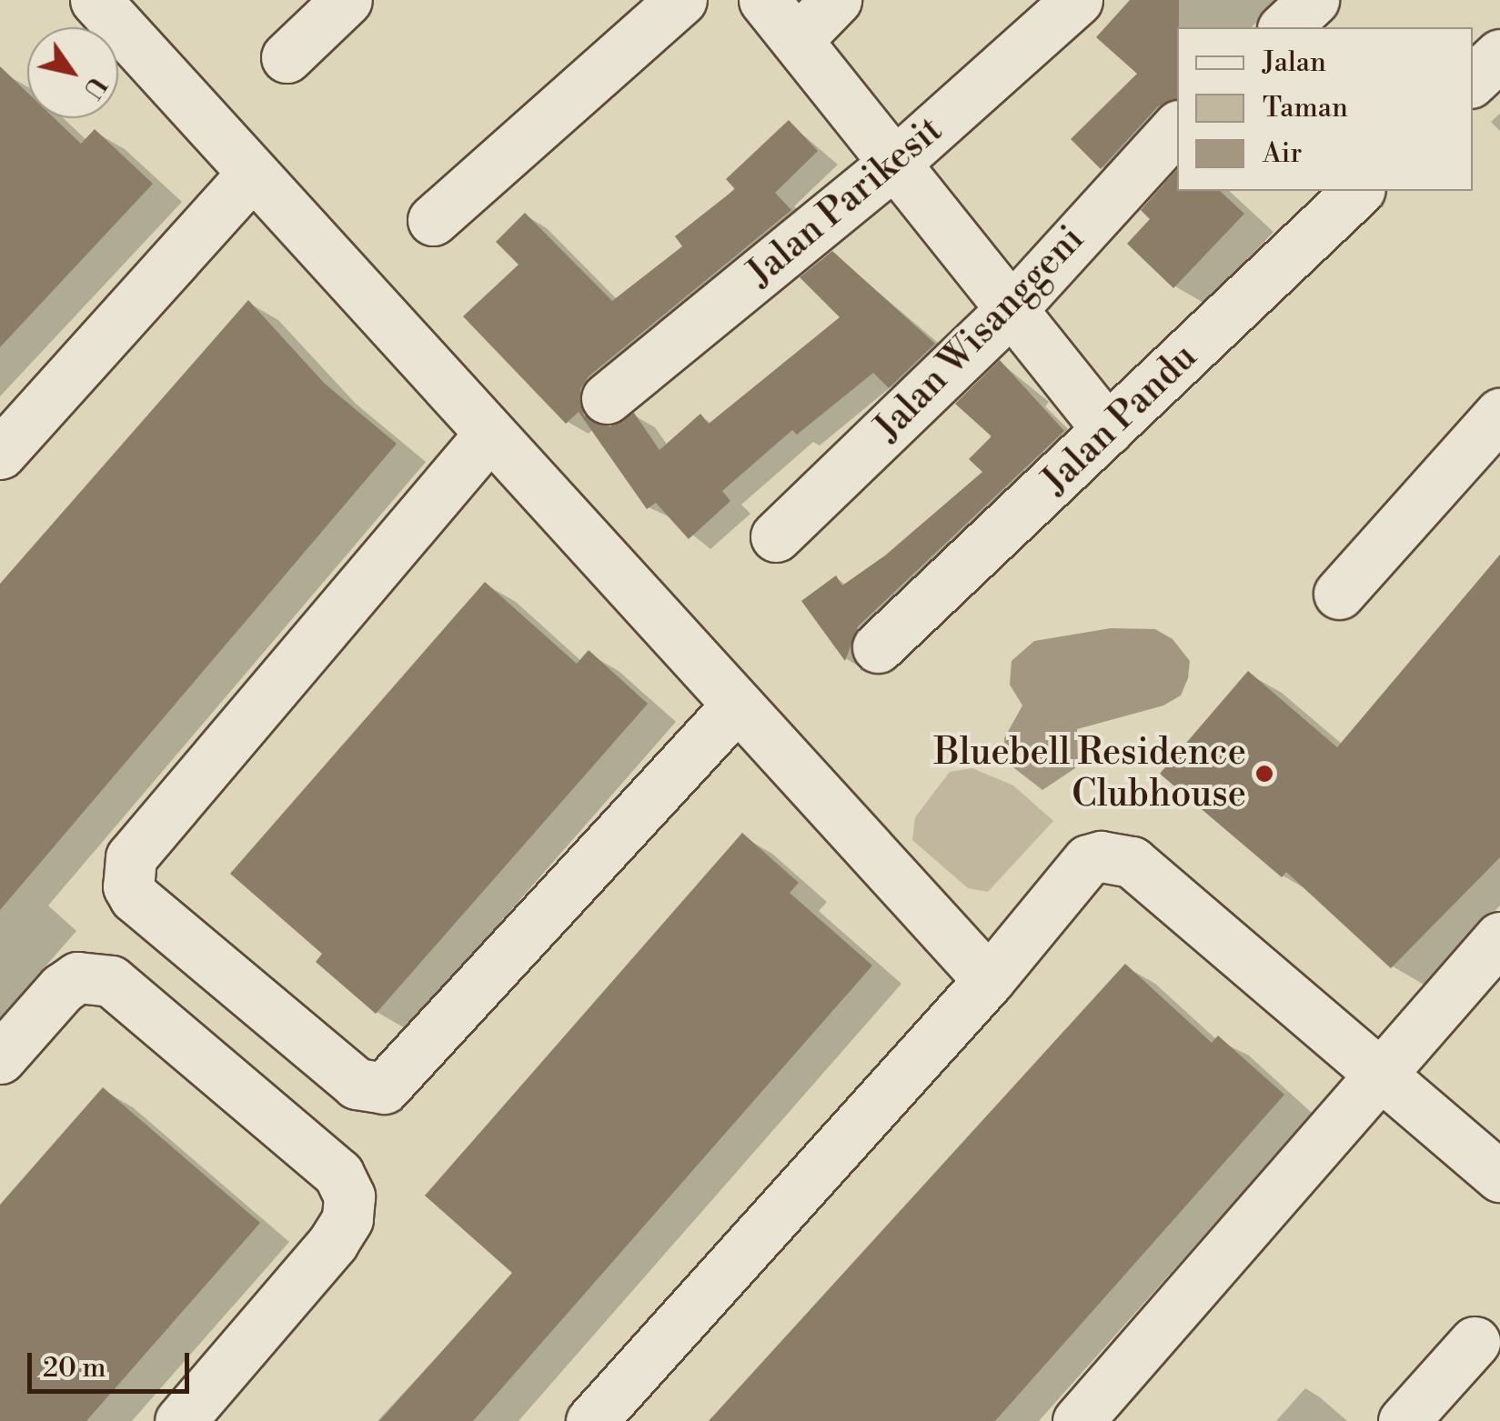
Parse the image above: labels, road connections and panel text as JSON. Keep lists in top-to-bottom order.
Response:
{
  "streets": {
    "street": ["Jalan Parikesit", "Jalan Wisanggeni", "Jalan Pandu"]
  },
  "places": ["Bluebell Residence Clubhouse"],
  "legend": ["Jalan", "Taman", "Air"],
  "scale_bar": "20 m",
  "north": "bottom right"
}
